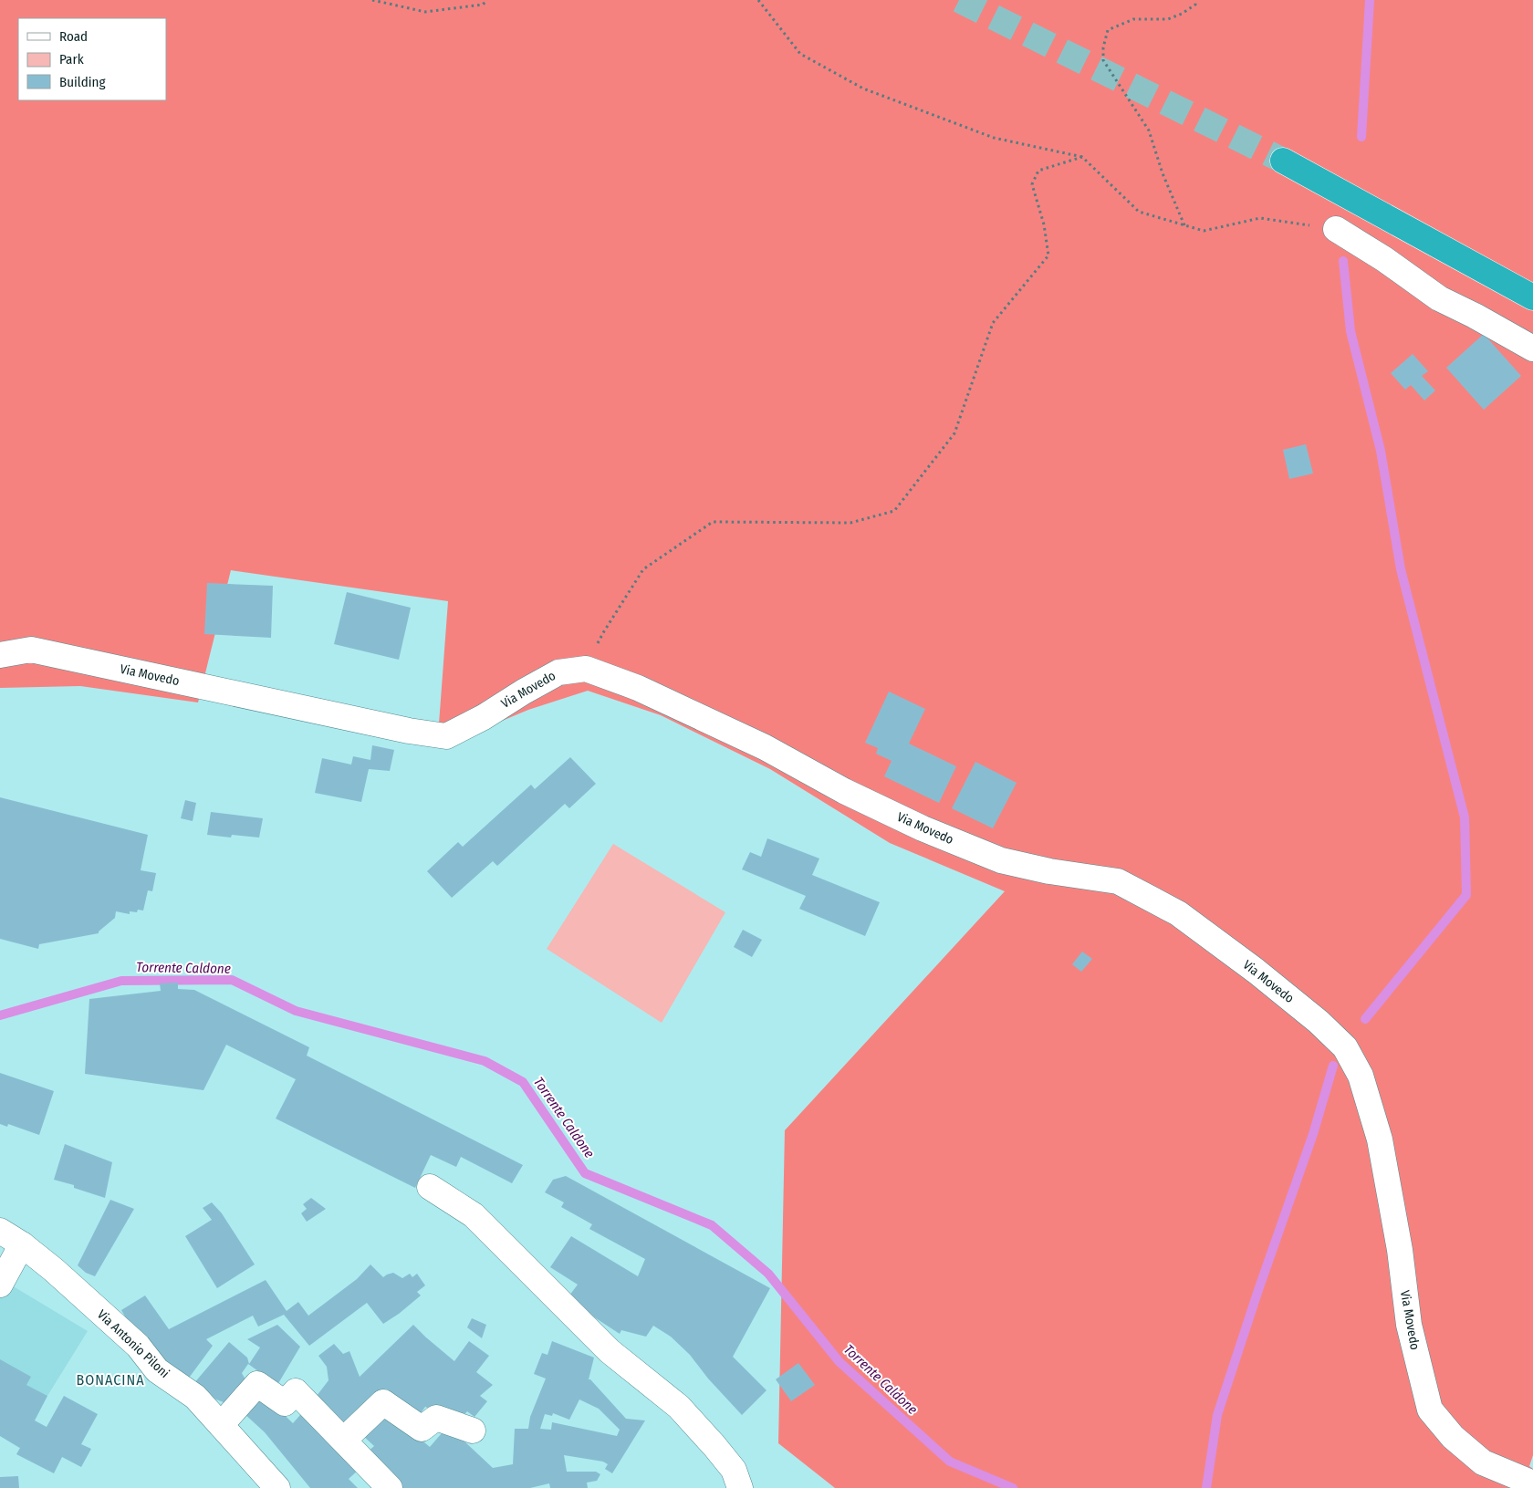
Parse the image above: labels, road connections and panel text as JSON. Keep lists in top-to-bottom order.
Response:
{
  "streets": {
    "street": ["Via Movedo", "Via Antonio Piloni"]
  },
  "districts": ["BONACINA"],
  "water": ["Torrente Caldone"],
  "legend": ["Road", "Park", "Building"]
}
